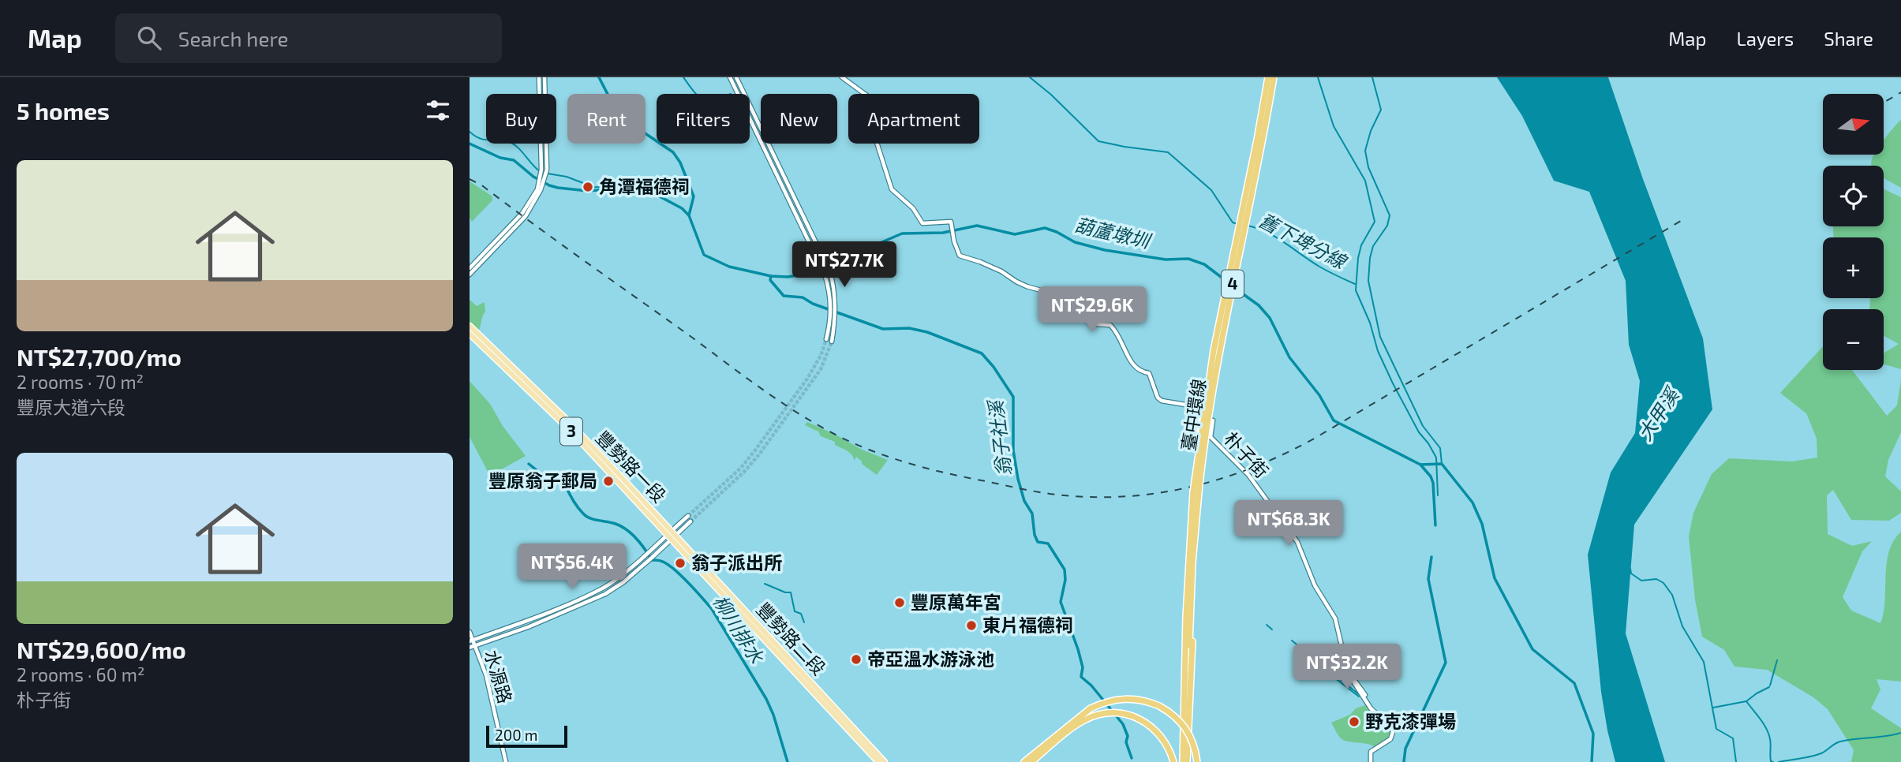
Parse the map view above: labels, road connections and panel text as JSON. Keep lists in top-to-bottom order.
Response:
{
  "streets": {
    "highway": ["4", "臺中環線"],
    "main road": ["3", "豐勢路一段", "豐勢路二段"],
    "street": ["朴子街", "水源路"]
  },
  "crossings": [
    ["豐勢路一段", "豐勢路二段"]
  ],
  "water": [
    "葫蘆墩圳",
    "舊下埤分線",
    "大甲溪",
    "翁子社溪",
    "柳川排水"
  ],
  "places": [
    "角潭福德祠",
    "豐原翁子郵局",
    "翁子派出所",
    "豐原萬年宮",
    "東片福德祠",
    "帝亞溫水游泳池",
    "野克漆彈場"
  ],
  "scale_bar": "200 m",
  "north": "right",
  "page": {
    "header": "Map",
    "search": "Search here",
    "nav": ["Map", "Layers", "Share"],
    "heading": "5 homes",
    "map_buttons": ["+", "−"],
    "chip": [
      "Buy",
      "Rent",
      "Filters",
      "New",
      "Apartment"
    ],
    "list": [
      {
        "name": "NT$27,700/mo",
        "note": "2 rooms · 70 m² · 豐原大道六段"
      },
      {
        "name": "NT$29,600/mo",
        "note": "2 rooms · 60 m² · 朴子街"
      }
    ],
    "price": [
      "NT$27.7K",
      "NT$29.6K",
      "NT$68.3K",
      "NT$56.4K",
      "NT$32.2K"
    ],
    "scale": "200 m"
  }
}
